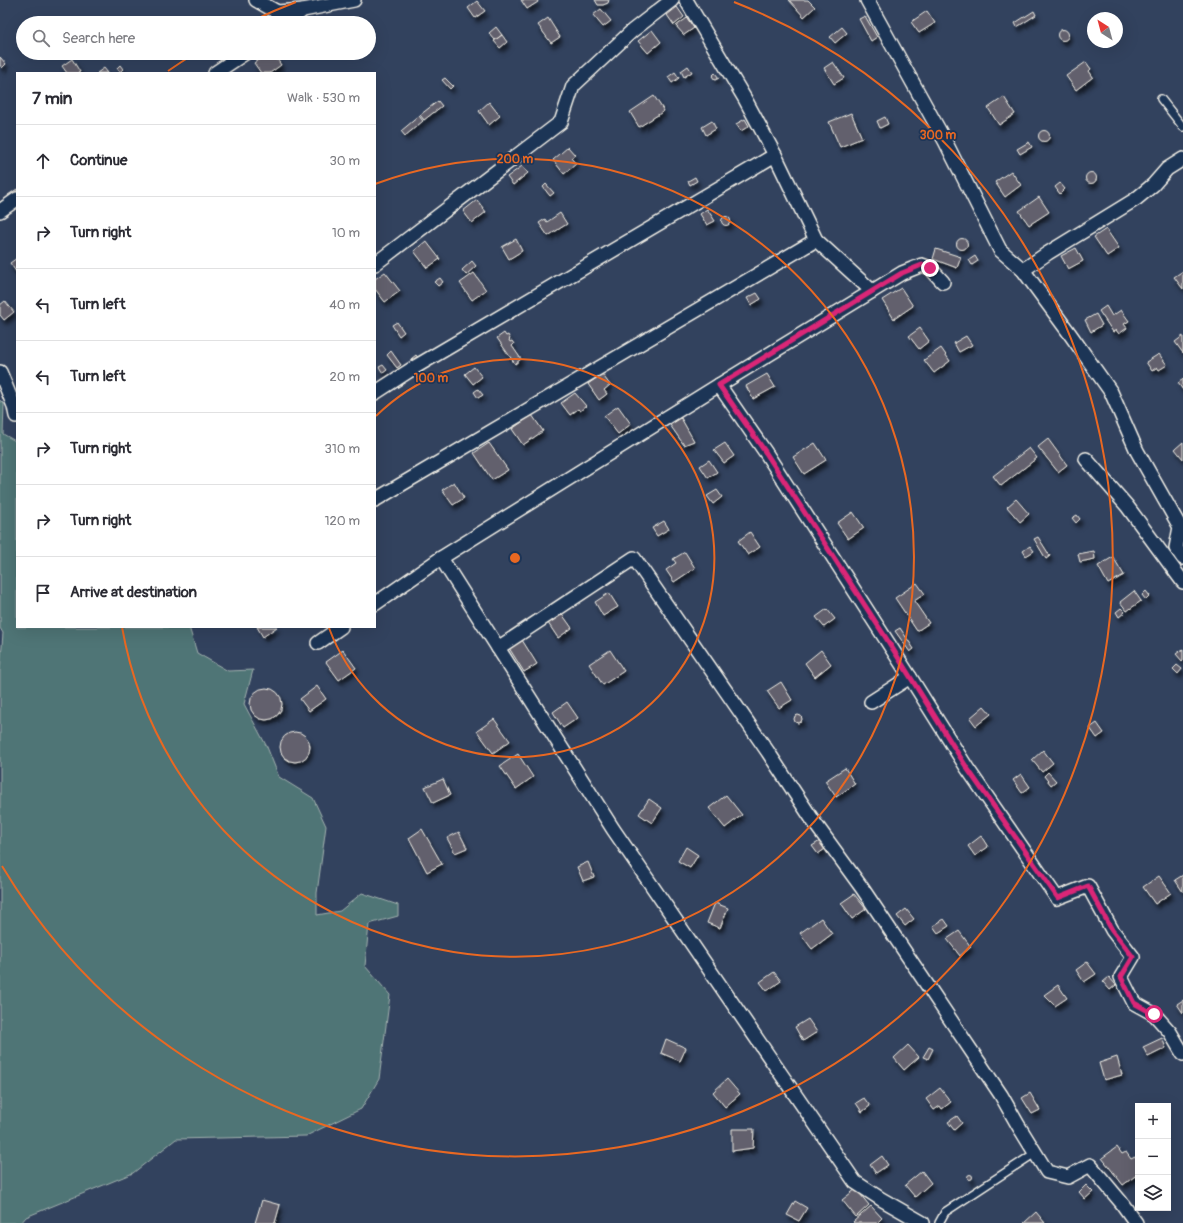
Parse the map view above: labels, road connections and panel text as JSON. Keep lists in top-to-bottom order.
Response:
{
  "north": "top left",
  "page": {
    "search": "Search here",
    "heading": ["7 min", "Walk · 530 m"],
    "list": [
      ["Continue", "30 m"],
      ["Turn right", "10 m"],
      ["Turn left", "40 m"],
      ["Turn left", "20 m"],
      ["Turn right", "310 m"],
      ["Turn right", "120 m"],
      "Arrive at destination"
    ],
    "map_buttons": ["+", "−"]
  },
  "rings": ["300 m", "200 m", "100 m"]
}
